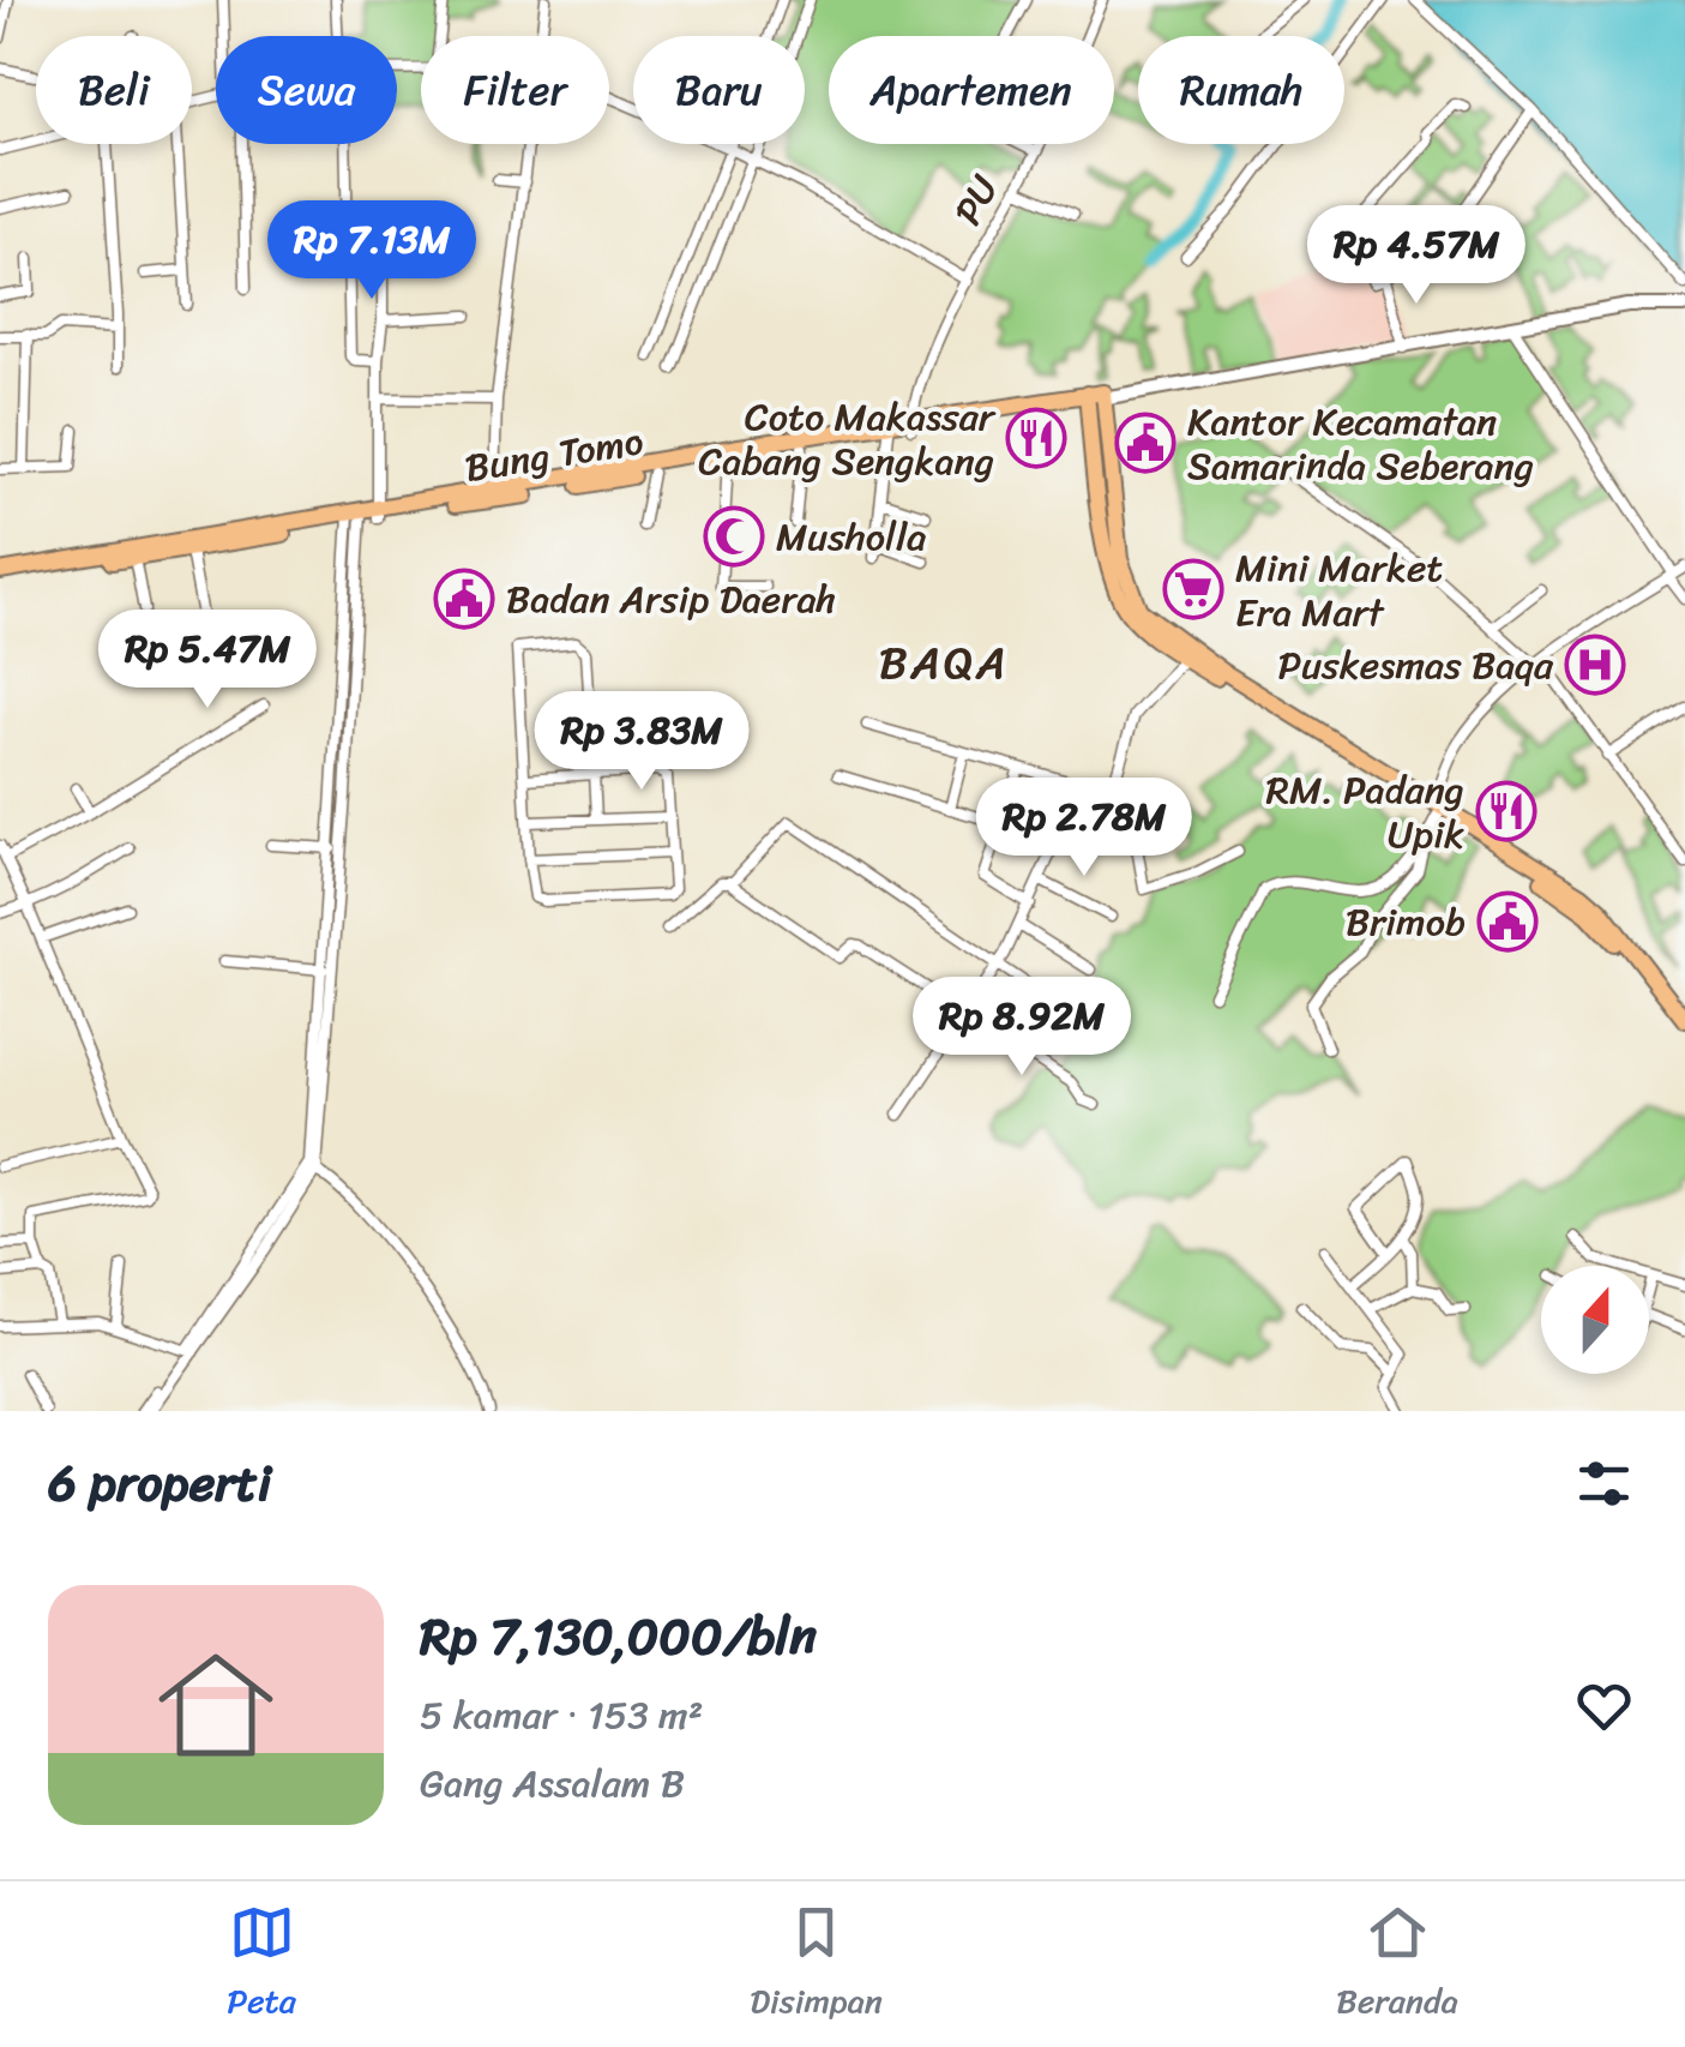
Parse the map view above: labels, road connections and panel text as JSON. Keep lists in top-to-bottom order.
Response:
{
  "streets": {
    "main road": ["Bung Tomo"],
    "street": ["PU"]
  },
  "crossings": [
    ["PU", "Bung Tomo"]
  ],
  "districts": ["BAQA"],
  "places": {
    "restaurant": ["Coto Makassar Cabang Sengkang", "RM. Padang Upik"],
    "public building": ["Kantor Kecamatan Samarinda Seberang", "Badan Arsip Daerah", "Brimob"],
    "mosque": ["Musholla"],
    "supermarket": ["Mini Market Era Mart"],
    "hospital": ["Puskesmas Baqa"]
  },
  "north": "top",
  "page": {
    "chip": [
      "Beli",
      "Sewa",
      "Filter",
      "Baru",
      "Apartemen",
      "Rumah"
    ],
    "price": [
      "Rp 7.13M",
      "Rp 4.57M",
      "Rp 5.47M",
      "Rp 3.83M",
      "Rp 2.78M",
      "Rp 8.92M"
    ],
    "heading": "6 properti",
    "list": [
      {
        "name": "Rp 7,130,000/bln",
        "note": "5 kamar · 153 m² · Gang Assalam B"
      }
    ],
    "tabs": ["Peta", "Disimpan", "Beranda"]
  }
}
